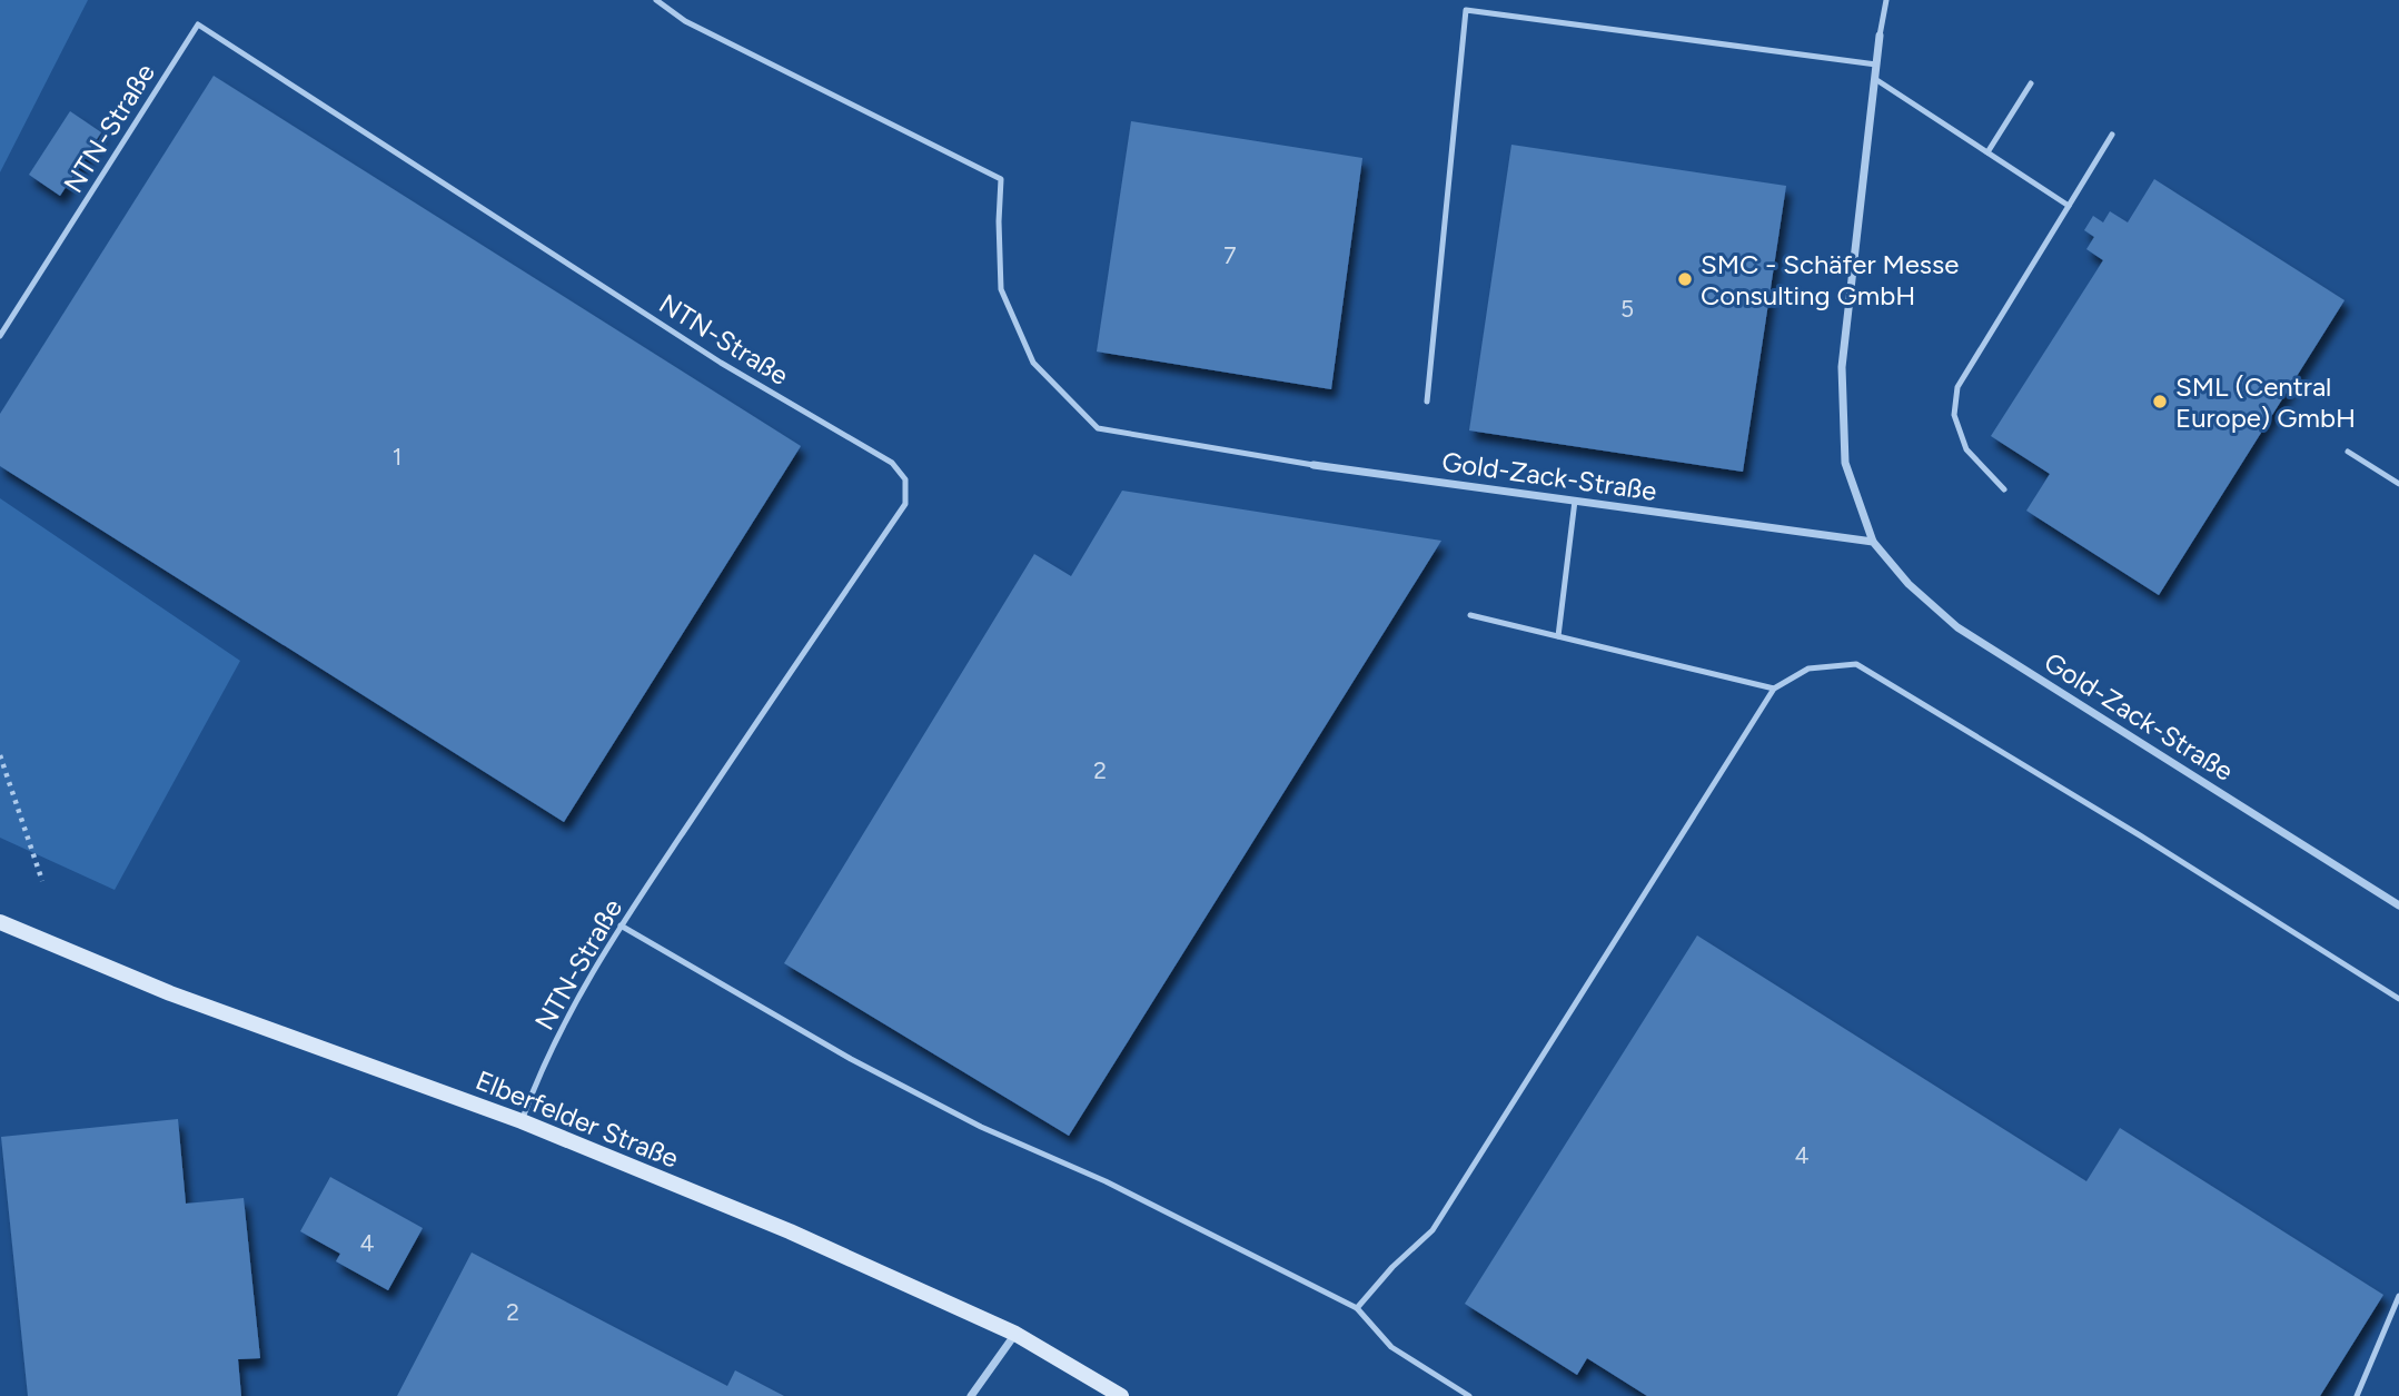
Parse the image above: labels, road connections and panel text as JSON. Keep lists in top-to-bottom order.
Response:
{
  "streets": {
    "street": ["Gold-Zack-Straße", "Elberfelder Straße"],
    "lane": ["NTN-Straße"]
  },
  "crossings": [
    ["NTN-Straße", "Elberfelder Straße"]
  ],
  "places": ["SMC - Schäfer Messe Consulting GmbH", "SML (Central Europe) GmbH"],
  "house_numbers": [
    "7",
    "5",
    "1",
    "2",
    "4",
    "4",
    "2"
  ]
}
